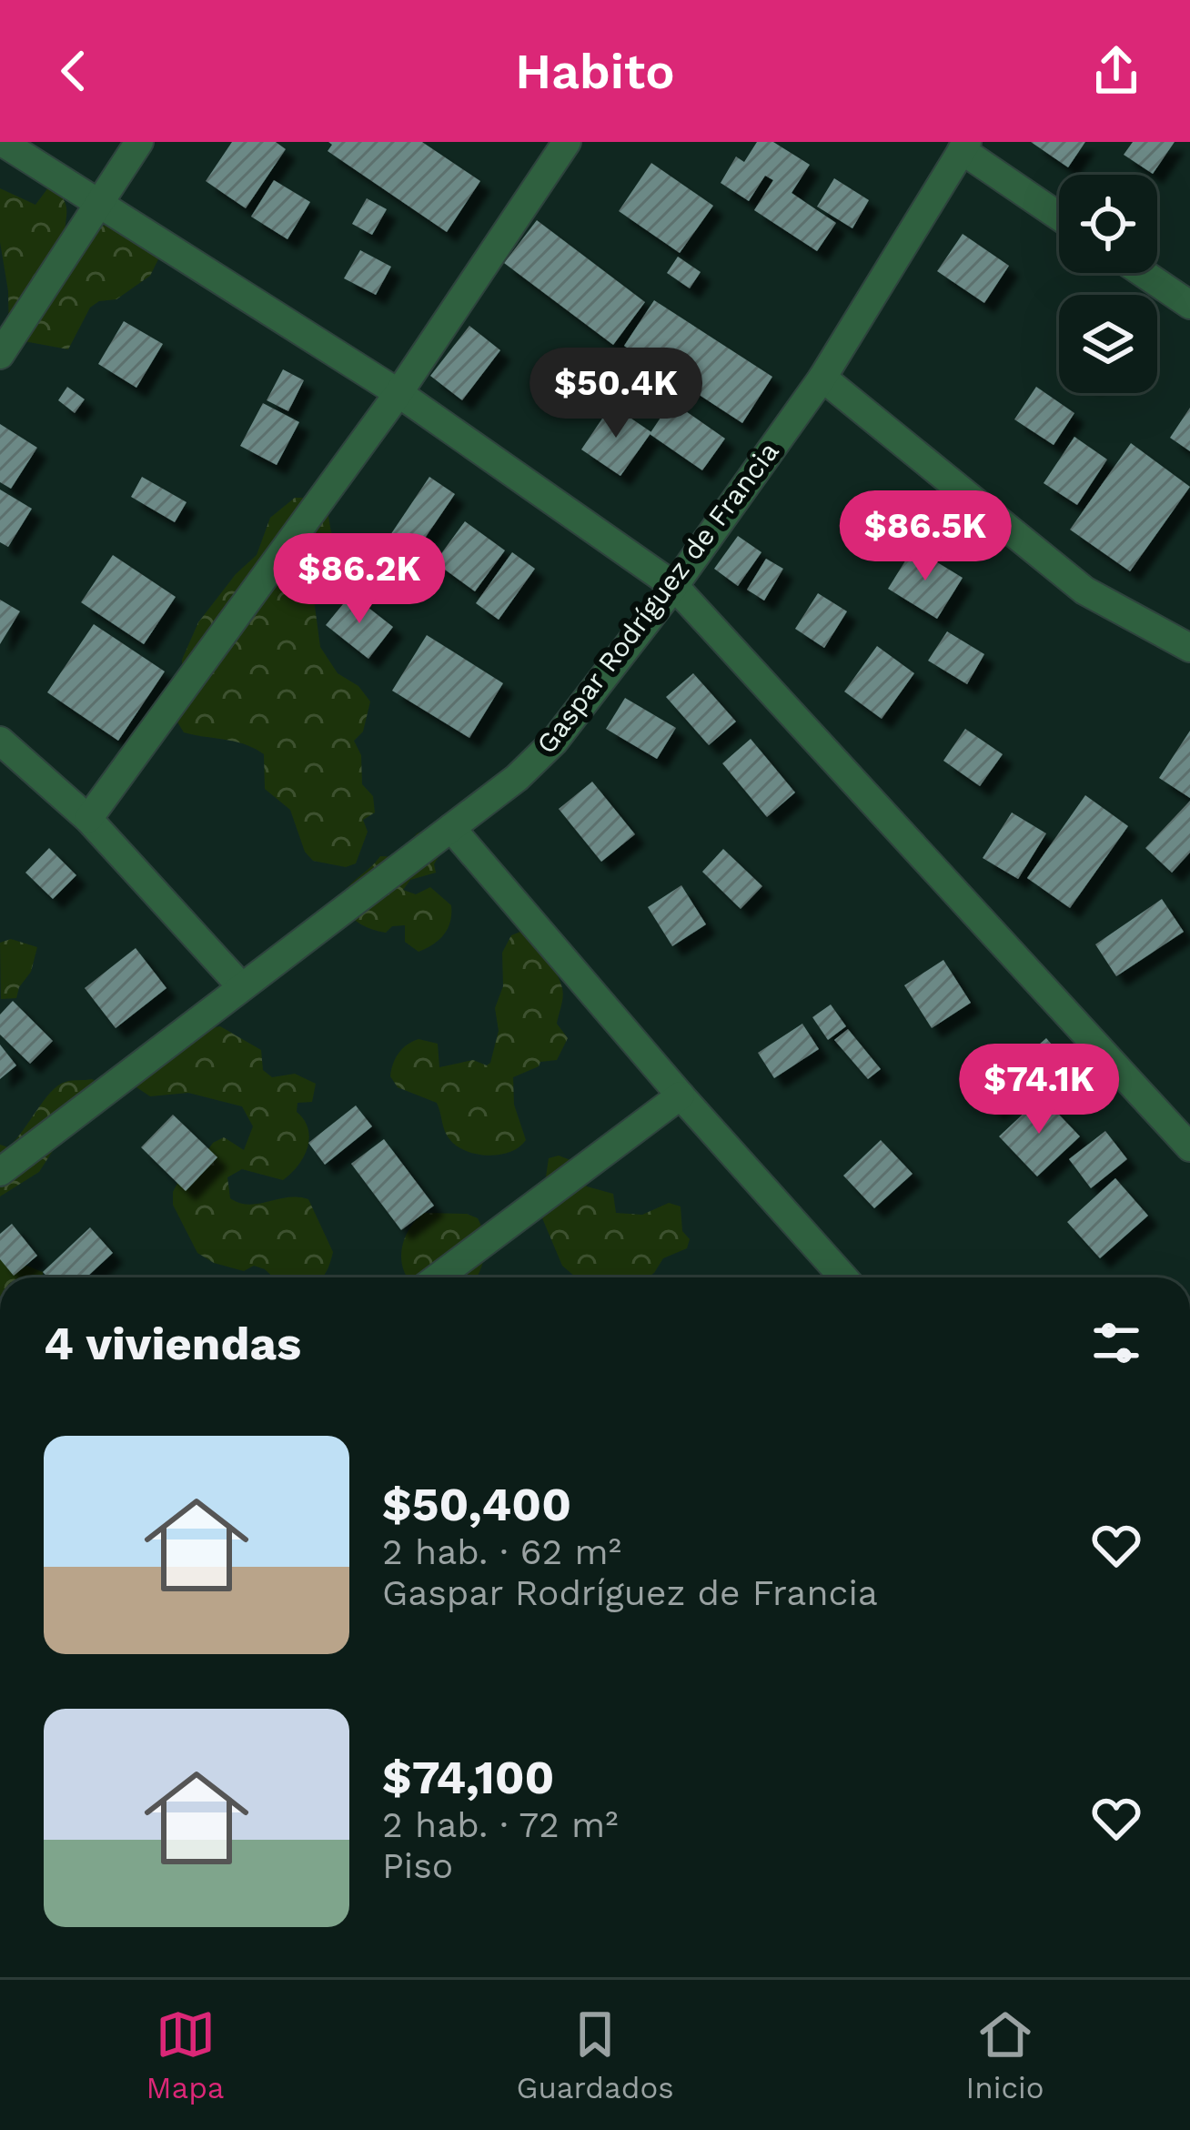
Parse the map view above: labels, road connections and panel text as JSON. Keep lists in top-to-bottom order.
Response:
{
  "streets": {
    "street": ["Gaspar Rodríguez de Francia"]
  },
  "page": {
    "header": "Habito",
    "price": [
      "$50.4K",
      "$86.5K",
      "$86.2K",
      "$74.1K"
    ],
    "heading": "4 viviendas",
    "list": [
      {
        "name": "$50,400",
        "note": "2 hab. · 62 m² · Gaspar Rodríguez de Francia"
      },
      {
        "name": "$74,100",
        "note": "2 hab. · 72 m² · Piso"
      }
    ],
    "tabs": ["Mapa", "Guardados", "Inicio"]
  }
}
